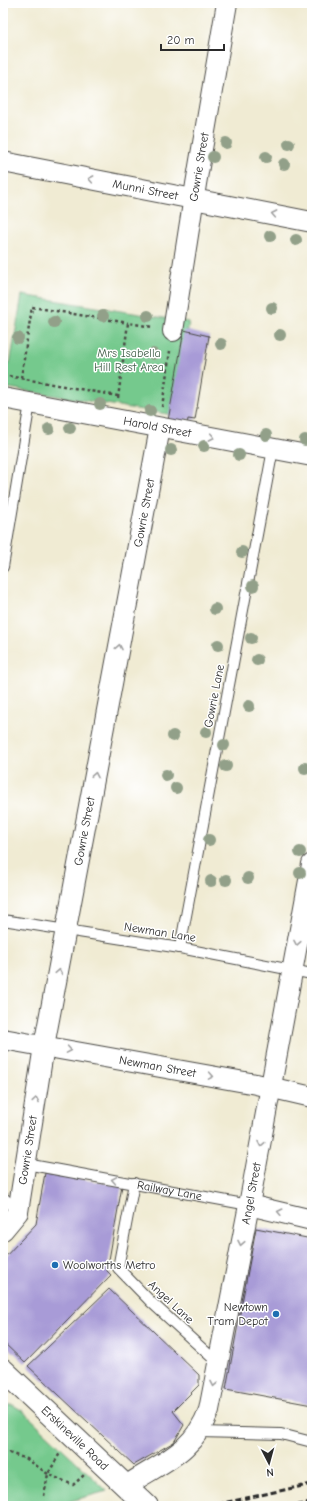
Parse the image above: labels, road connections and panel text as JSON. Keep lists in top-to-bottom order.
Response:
{
  "streets": {
    "main road": ["Erskineville Road"],
    "street": [
      "Gowrie Street",
      "Munni Street",
      "Harold Street",
      "Newman Street",
      "Railway Lane",
      "Angel Street"
    ],
    "lane": ["Gowrie Lane", "Newman Lane", "Angel Lane"]
  },
  "crossings": [
    ["Gowrie Street", "Munni Street"],
    ["Gowrie Street", "Harold Street"],
    ["Gowrie Street", "Newman Lane"],
    ["Gowrie Street", "Newman Street"],
    ["Gowrie Street", "Railway Lane"],
    ["Harold Street", "Gowrie Lane"],
    ["Gowrie Lane", "Newman Lane"],
    ["Newman Lane", "Angel Street"],
    ["Newman Street", "Angel Street"],
    ["Railway Lane", "Angel Street"],
    ["Railway Lane", "Angel Lane"],
    ["Angel Street", "Angel Lane"],
    ["Angel Street", "Erskineville Road"]
  ],
  "one_way": [
    "Gowrie Street",
    "Munni Street",
    "Harold Street",
    "Newman Street",
    "Railway Lane",
    "Angel Street"
  ],
  "parks": ["Mrs Isabella Hill Rest Area"],
  "places": ["Woolworths Metro", "Newtown Tram Depot"],
  "scale_bar": "20 m",
  "north": "bottom"
}
